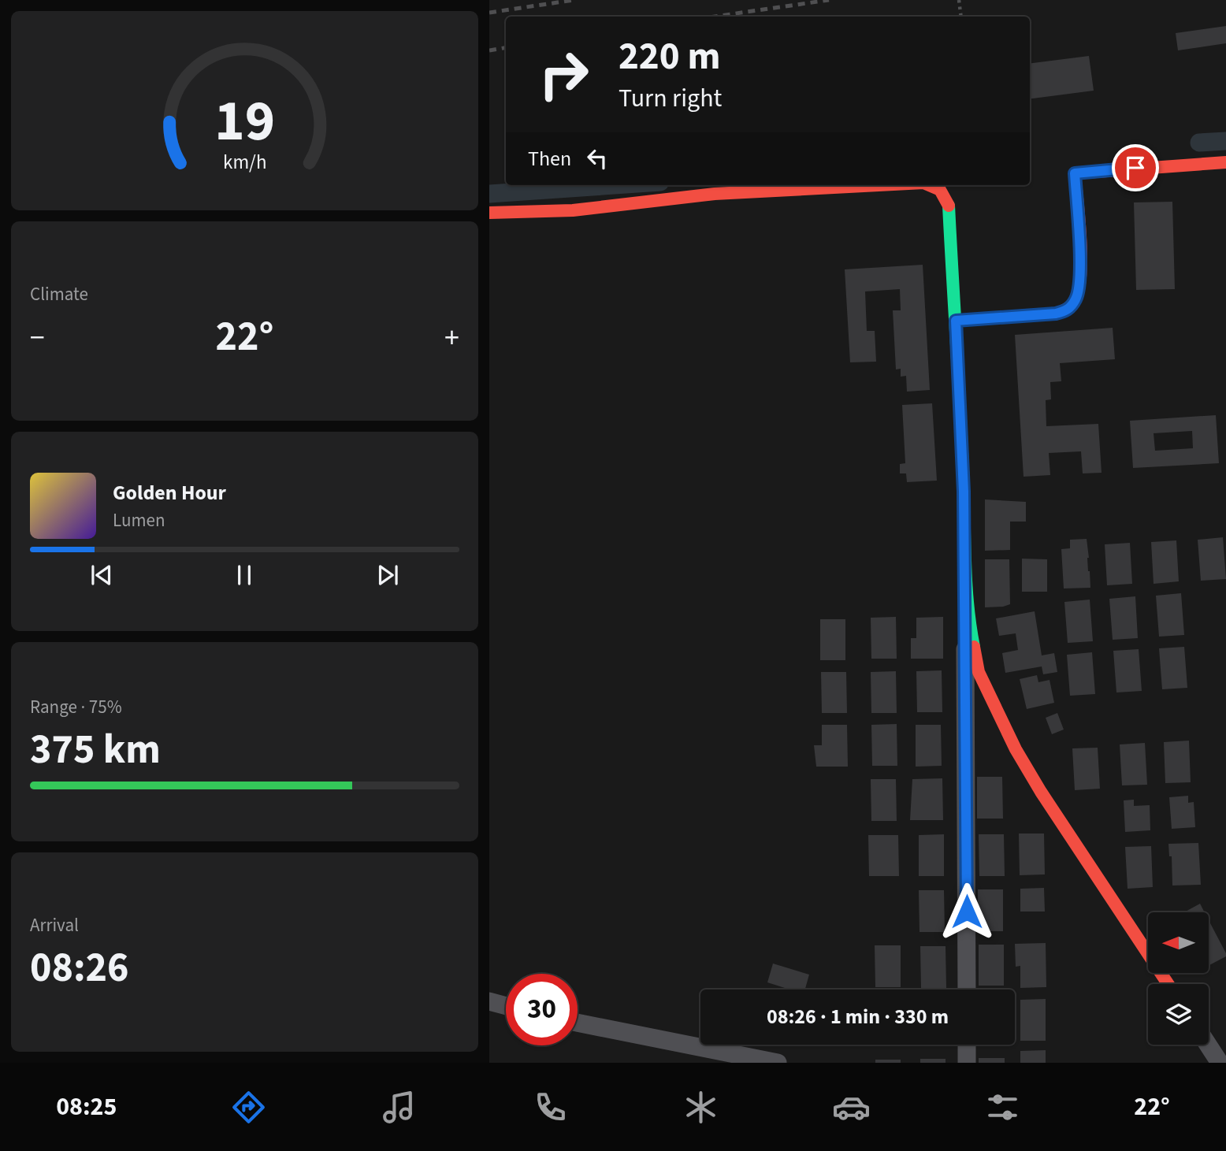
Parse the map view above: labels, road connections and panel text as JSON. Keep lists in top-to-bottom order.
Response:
{
  "north": "left",
  "page": {
    "turn": ["220 m", "Turn right"],
    "then": "Then",
    "tile": [
      "Climate",
      ["Range · 75%", "375 km"],
      ["Arrival", "08:26"]
    ],
    "heat": ["−", "22°", "+"],
    "song": ["Golden Hour", "Lumen"],
    "limit": "30",
    "trip": "08:26 · 1 min · 330 m",
    "tabs": ["08:25", "22°"],
    "gauge": ["19", "km/h"]
  }
}
